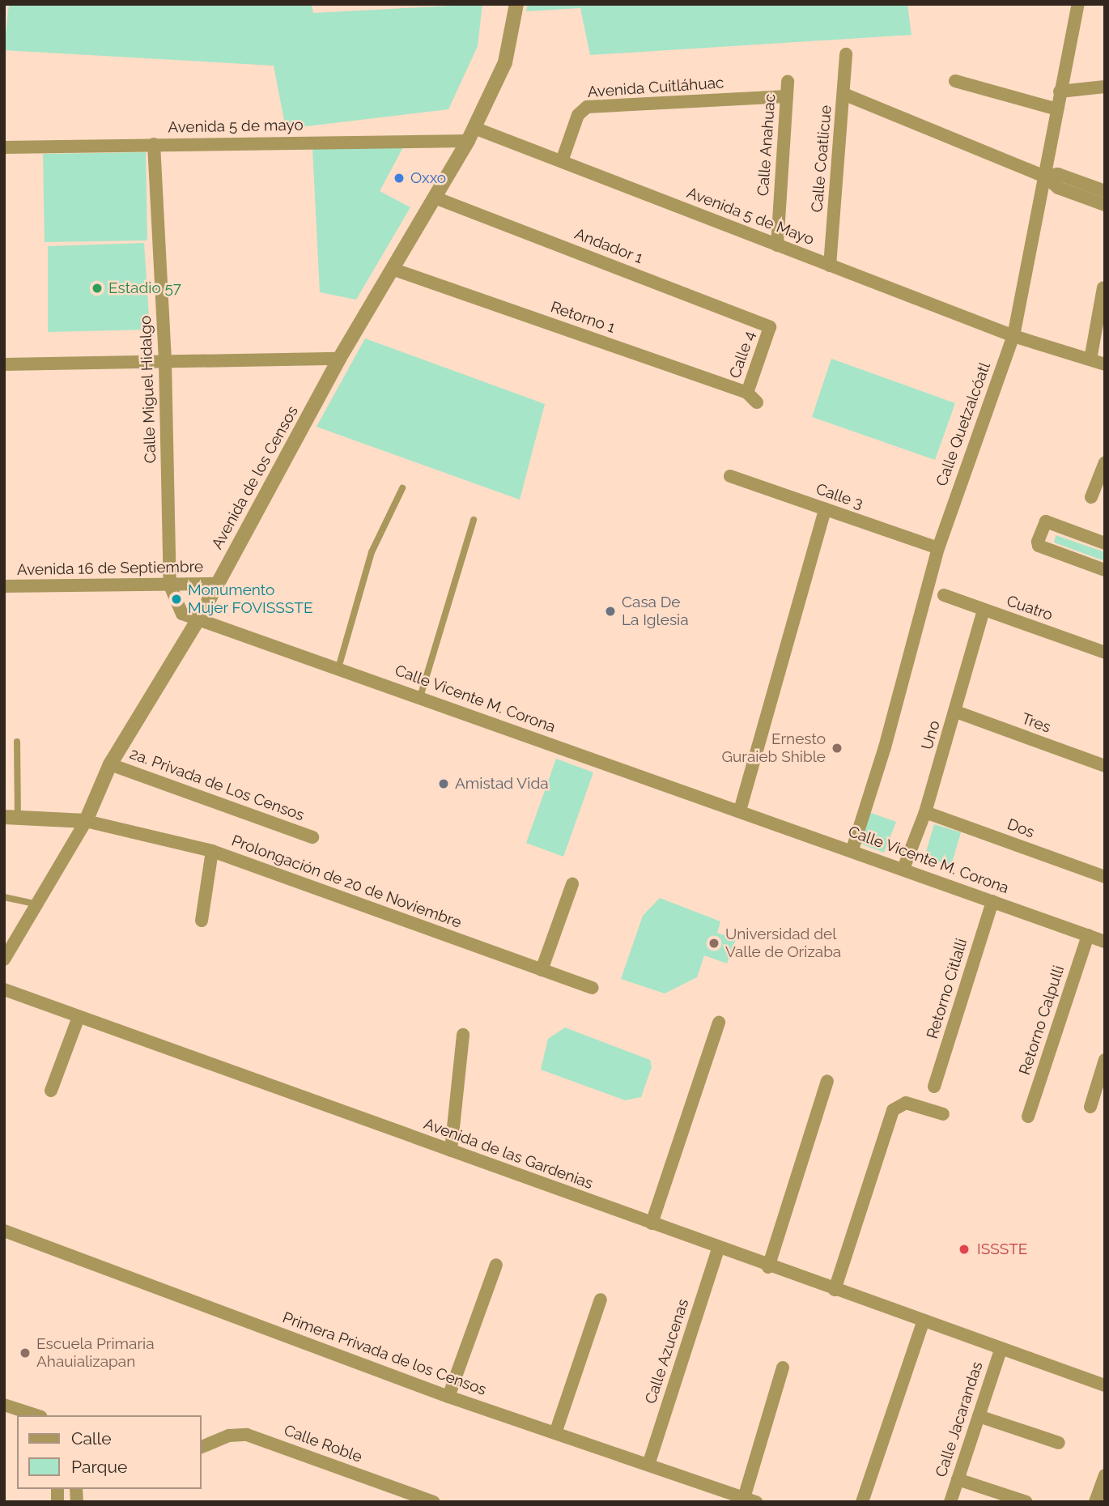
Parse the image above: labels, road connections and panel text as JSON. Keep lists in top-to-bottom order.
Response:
{
  "streets": {
    "street": [
      "Avenida Cuitláhuac",
      "Avenida 5 de mayo",
      "Calle Anahuac",
      "Calle Coatlicue",
      "Avenida 5 de Mayo",
      "Andador 1",
      "Retorno 1",
      "Calle 4",
      "Calle Miguel Hidalgo",
      "Calle Quetzalcóatl",
      "Avenida de los Censos",
      "Calle 3",
      "Avenida 16 de Septiembre",
      "Cuatro",
      "Calle Vicente M. Corona",
      "Tres",
      "Uno",
      "2a. Privada de Los Censos",
      "Dos",
      "Prolongación de 20 de Noviembre",
      "Retorno Citlalli",
      "Retorno Calpulli",
      "Avenida de las Gardenias",
      "Calle Azucenas",
      "Primera Privada de los Censos",
      "Calle Jacarandas",
      "Calle Roble"
    ]
  },
  "crossings": [
    ["Avenida Cuitláhuac", "Calle Anahuac"],
    ["Avenida Cuitláhuac", "Avenida 5 de Mayo"],
    ["Avenida 5 de mayo", "Avenida 5 de Mayo"],
    ["Avenida 5 de mayo", "Calle Miguel Hidalgo"],
    ["Avenida 5 de mayo", "Avenida de los Censos"],
    ["Calle Anahuac", "Avenida 5 de Mayo"],
    ["Calle Coatlicue", "Avenida 5 de Mayo"],
    ["Avenida 5 de Mayo", "Calle Quetzalcóatl"],
    ["Avenida 5 de Mayo", "Avenida de los Censos"],
    ["Andador 1", "Calle 4"],
    ["Andador 1", "Avenida de los Censos"],
    ["Retorno 1", "Calle 4"],
    ["Retorno 1", "Avenida de los Censos"],
    ["Calle Miguel Hidalgo", "Avenida de los Censos"],
    ["Calle Miguel Hidalgo", "Avenida 16 de Septiembre"],
    ["Calle Miguel Hidalgo", "Calle Vicente M. Corona"],
    ["Calle Quetzalcóatl", "Calle 3"],
    ["Calle Quetzalcóatl", "Calle Vicente M. Corona"],
    ["Avenida de los Censos", "Avenida 16 de Septiembre"],
    ["Avenida de los Censos", "Calle Vicente M. Corona"],
    ["Avenida de los Censos", "2a. Privada de Los Censos"],
    ["Avenida de los Censos", "Prolongación de 20 de Noviembre"],
    ["Cuatro", "Uno"],
    ["Calle Vicente M. Corona", "Uno"],
    ["Calle Vicente M. Corona", "Retorno Citlalli"],
    ["Calle Vicente M. Corona", "Retorno Calpulli"],
    ["Tres", "Uno"],
    ["Uno", "Dos"],
    ["Avenida de las Gardenias", "Calle Azucenas"],
    ["Avenida de las Gardenias", "Calle Jacarandas"],
    ["Calle Azucenas", "Primera Privada de los Censos"]
  ],
  "places": [
    "Oxxo",
    "Estadio 57",
    "Monumento Mujer FOVISSSTE",
    "Casa De La Iglesia",
    "Ernesto Guraieb Shible",
    "Amistad Vida",
    "Universidad del Valle de Orizaba",
    "ISSSTE",
    "Escuela Primaria Ahauializapan"
  ],
  "legend": ["Calle", "Parque"]
}
